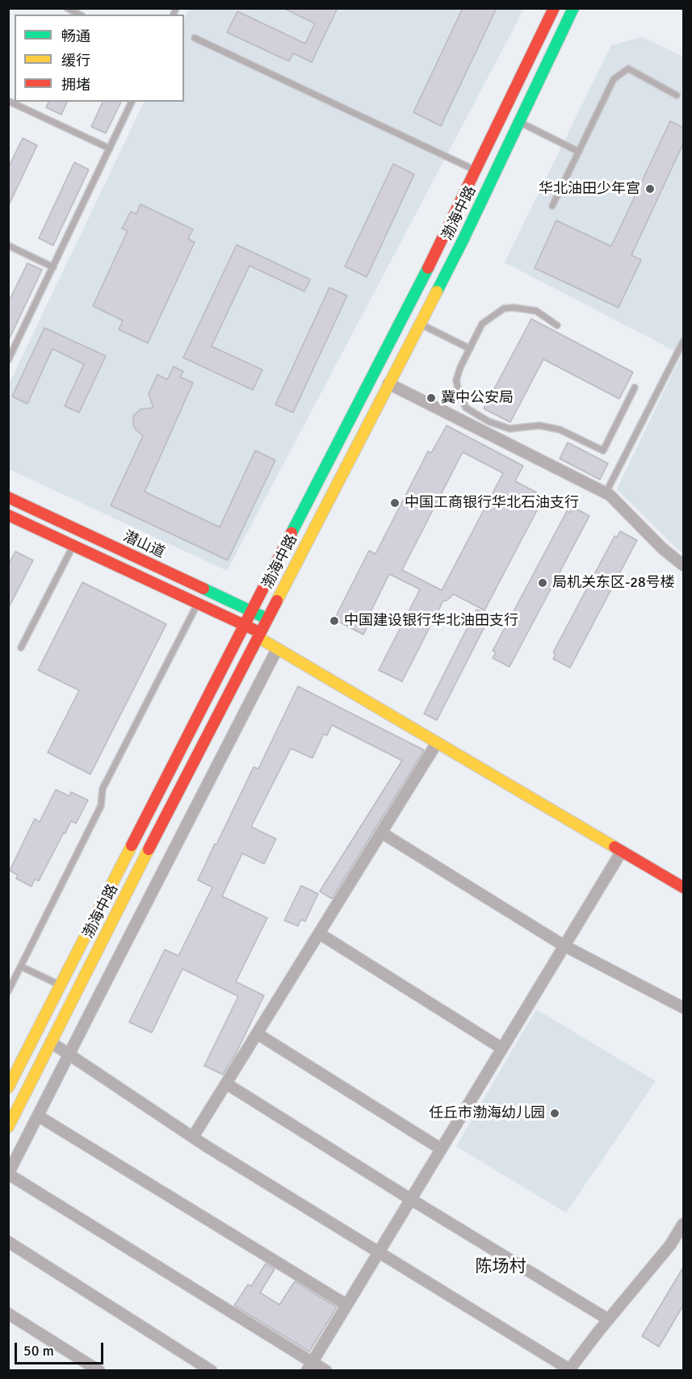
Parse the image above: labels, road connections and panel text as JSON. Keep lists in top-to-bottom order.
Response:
{
  "streets": {
    "main road": ["渤海中路", "潜山道"]
  },
  "crossings": [
    ["渤海中路", "潜山道"]
  ],
  "districts": ["陈场村"],
  "places": [
    "华北油田少年宫",
    "冀中公安局",
    "中国工商银行华北石油支行",
    "局机关东区-28号楼",
    "中国建设银行华北油田支行",
    "任丘市渤海幼儿园"
  ],
  "legend": ["畅通", "缓行", "拥堵"],
  "scale_bar": "50 m"
}
